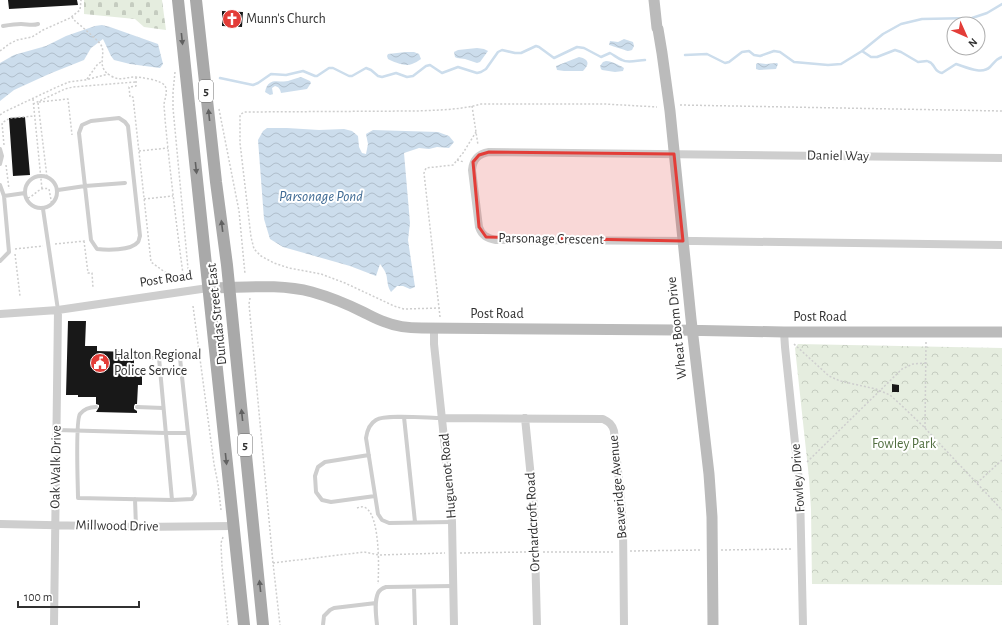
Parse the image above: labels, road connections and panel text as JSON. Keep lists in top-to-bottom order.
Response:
{
  "streets": {
    "main road": ["5", "Dundas Street East"],
    "street": [
      "Daniel Way",
      "Parsonage Crescent",
      "Post Road",
      "Wheat Boom Drive",
      "Oak Walk Drive",
      "Huguenot Road",
      "Fowley Drive",
      "Beaveridge Avenue",
      "Orchardcroft Road",
      "Millwood Drive"
    ]
  },
  "crossings": [
    ["Daniel Way", "Parsonage Crescent"],
    ["Daniel Way", "Wheat Boom Drive"],
    ["Parsonage Crescent", "Wheat Boom Drive"],
    ["Post Road", "Dundas Street East"],
    ["Post Road", "Wheat Boom Drive"],
    ["Post Road", "Oak Walk Drive"],
    ["Post Road", "Huguenot Road"],
    ["Post Road", "Fowley Drive"],
    ["Dundas Street East", "Millwood Drive"],
    ["Oak Walk Drive", "Millwood Drive"],
    ["Huguenot Road", "Beaveridge Avenue"],
    ["Beaveridge Avenue", "Orchardcroft Road"]
  ],
  "water": ["Parsonage Pond"],
  "parks": ["Fowley Park"],
  "places": {
    "church": ["Munn's Church"],
    "public building": ["Halton Regional Police Service"]
  },
  "scale_bar": "100 m",
  "north": "bottom right"
}
